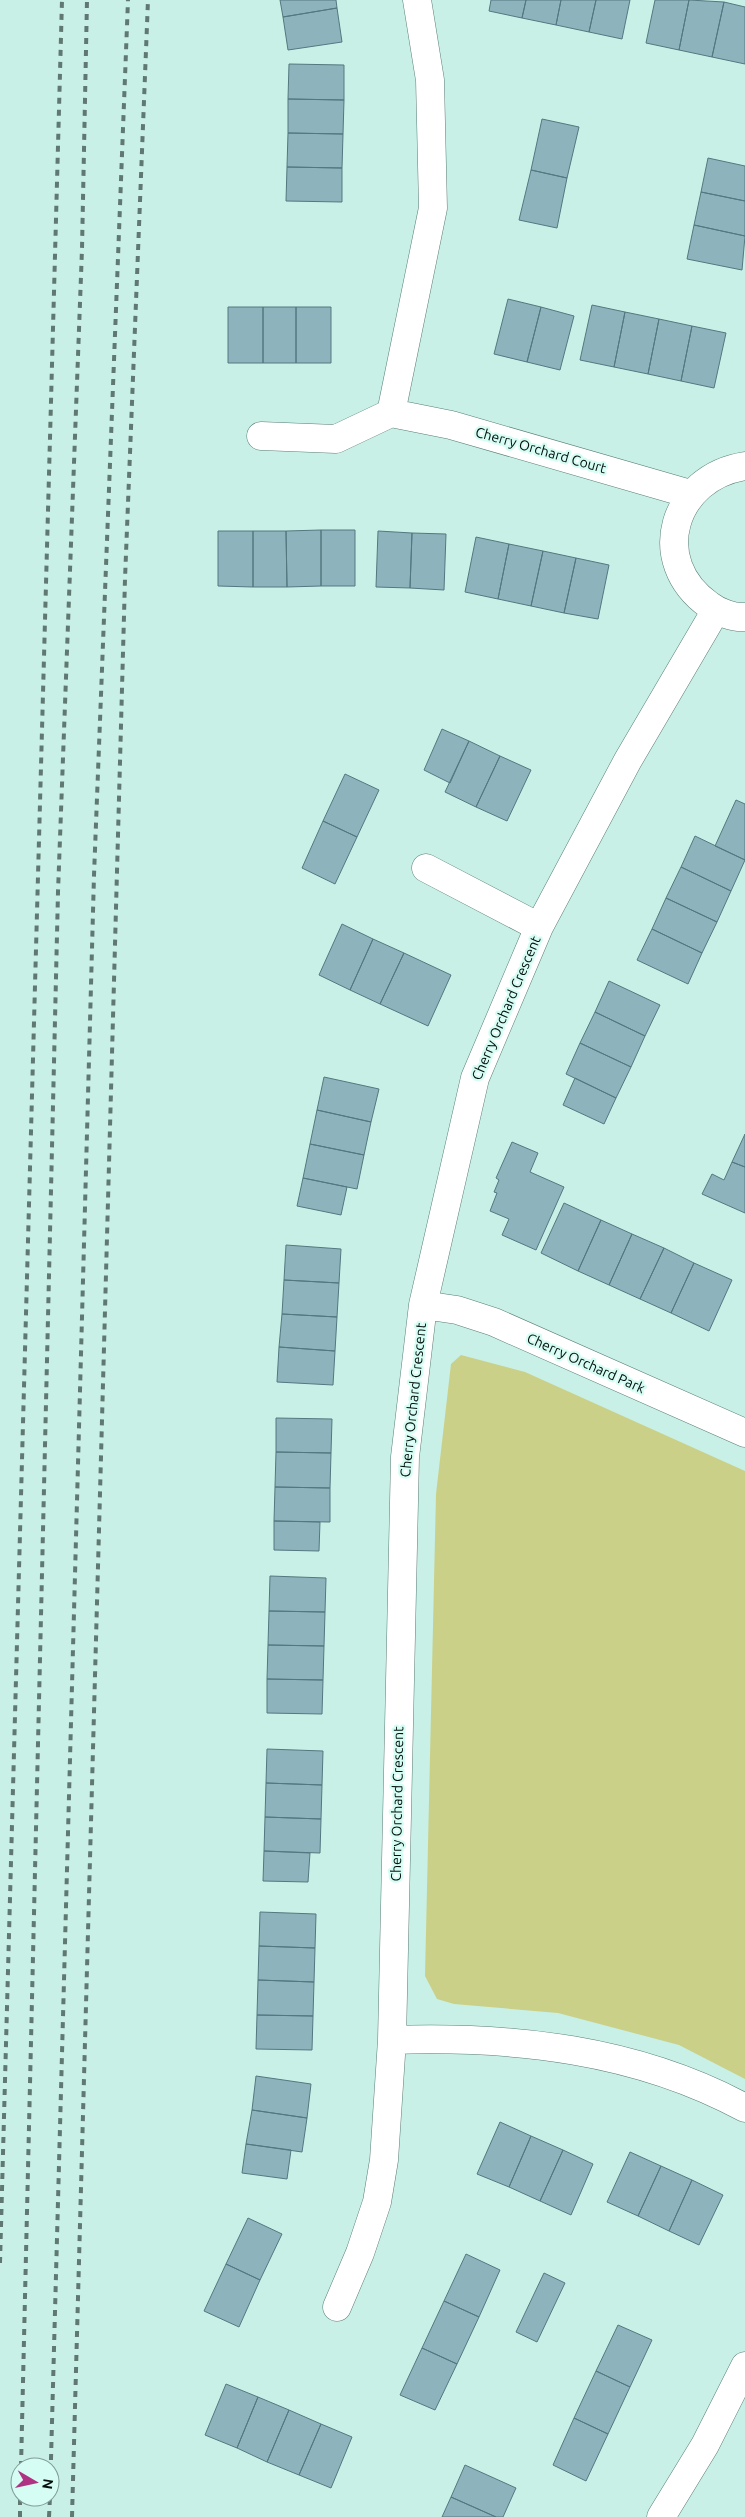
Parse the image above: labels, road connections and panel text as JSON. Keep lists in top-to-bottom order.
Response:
{
  "streets": {
    "street": ["Cherry Orchard Court", "Cherry Orchard Crescent", "Cherry Orchard Park"]
  },
  "crossings": [
    ["Cherry Orchard Crescent", "Cherry Orchard Park"]
  ],
  "north": "right"
}
